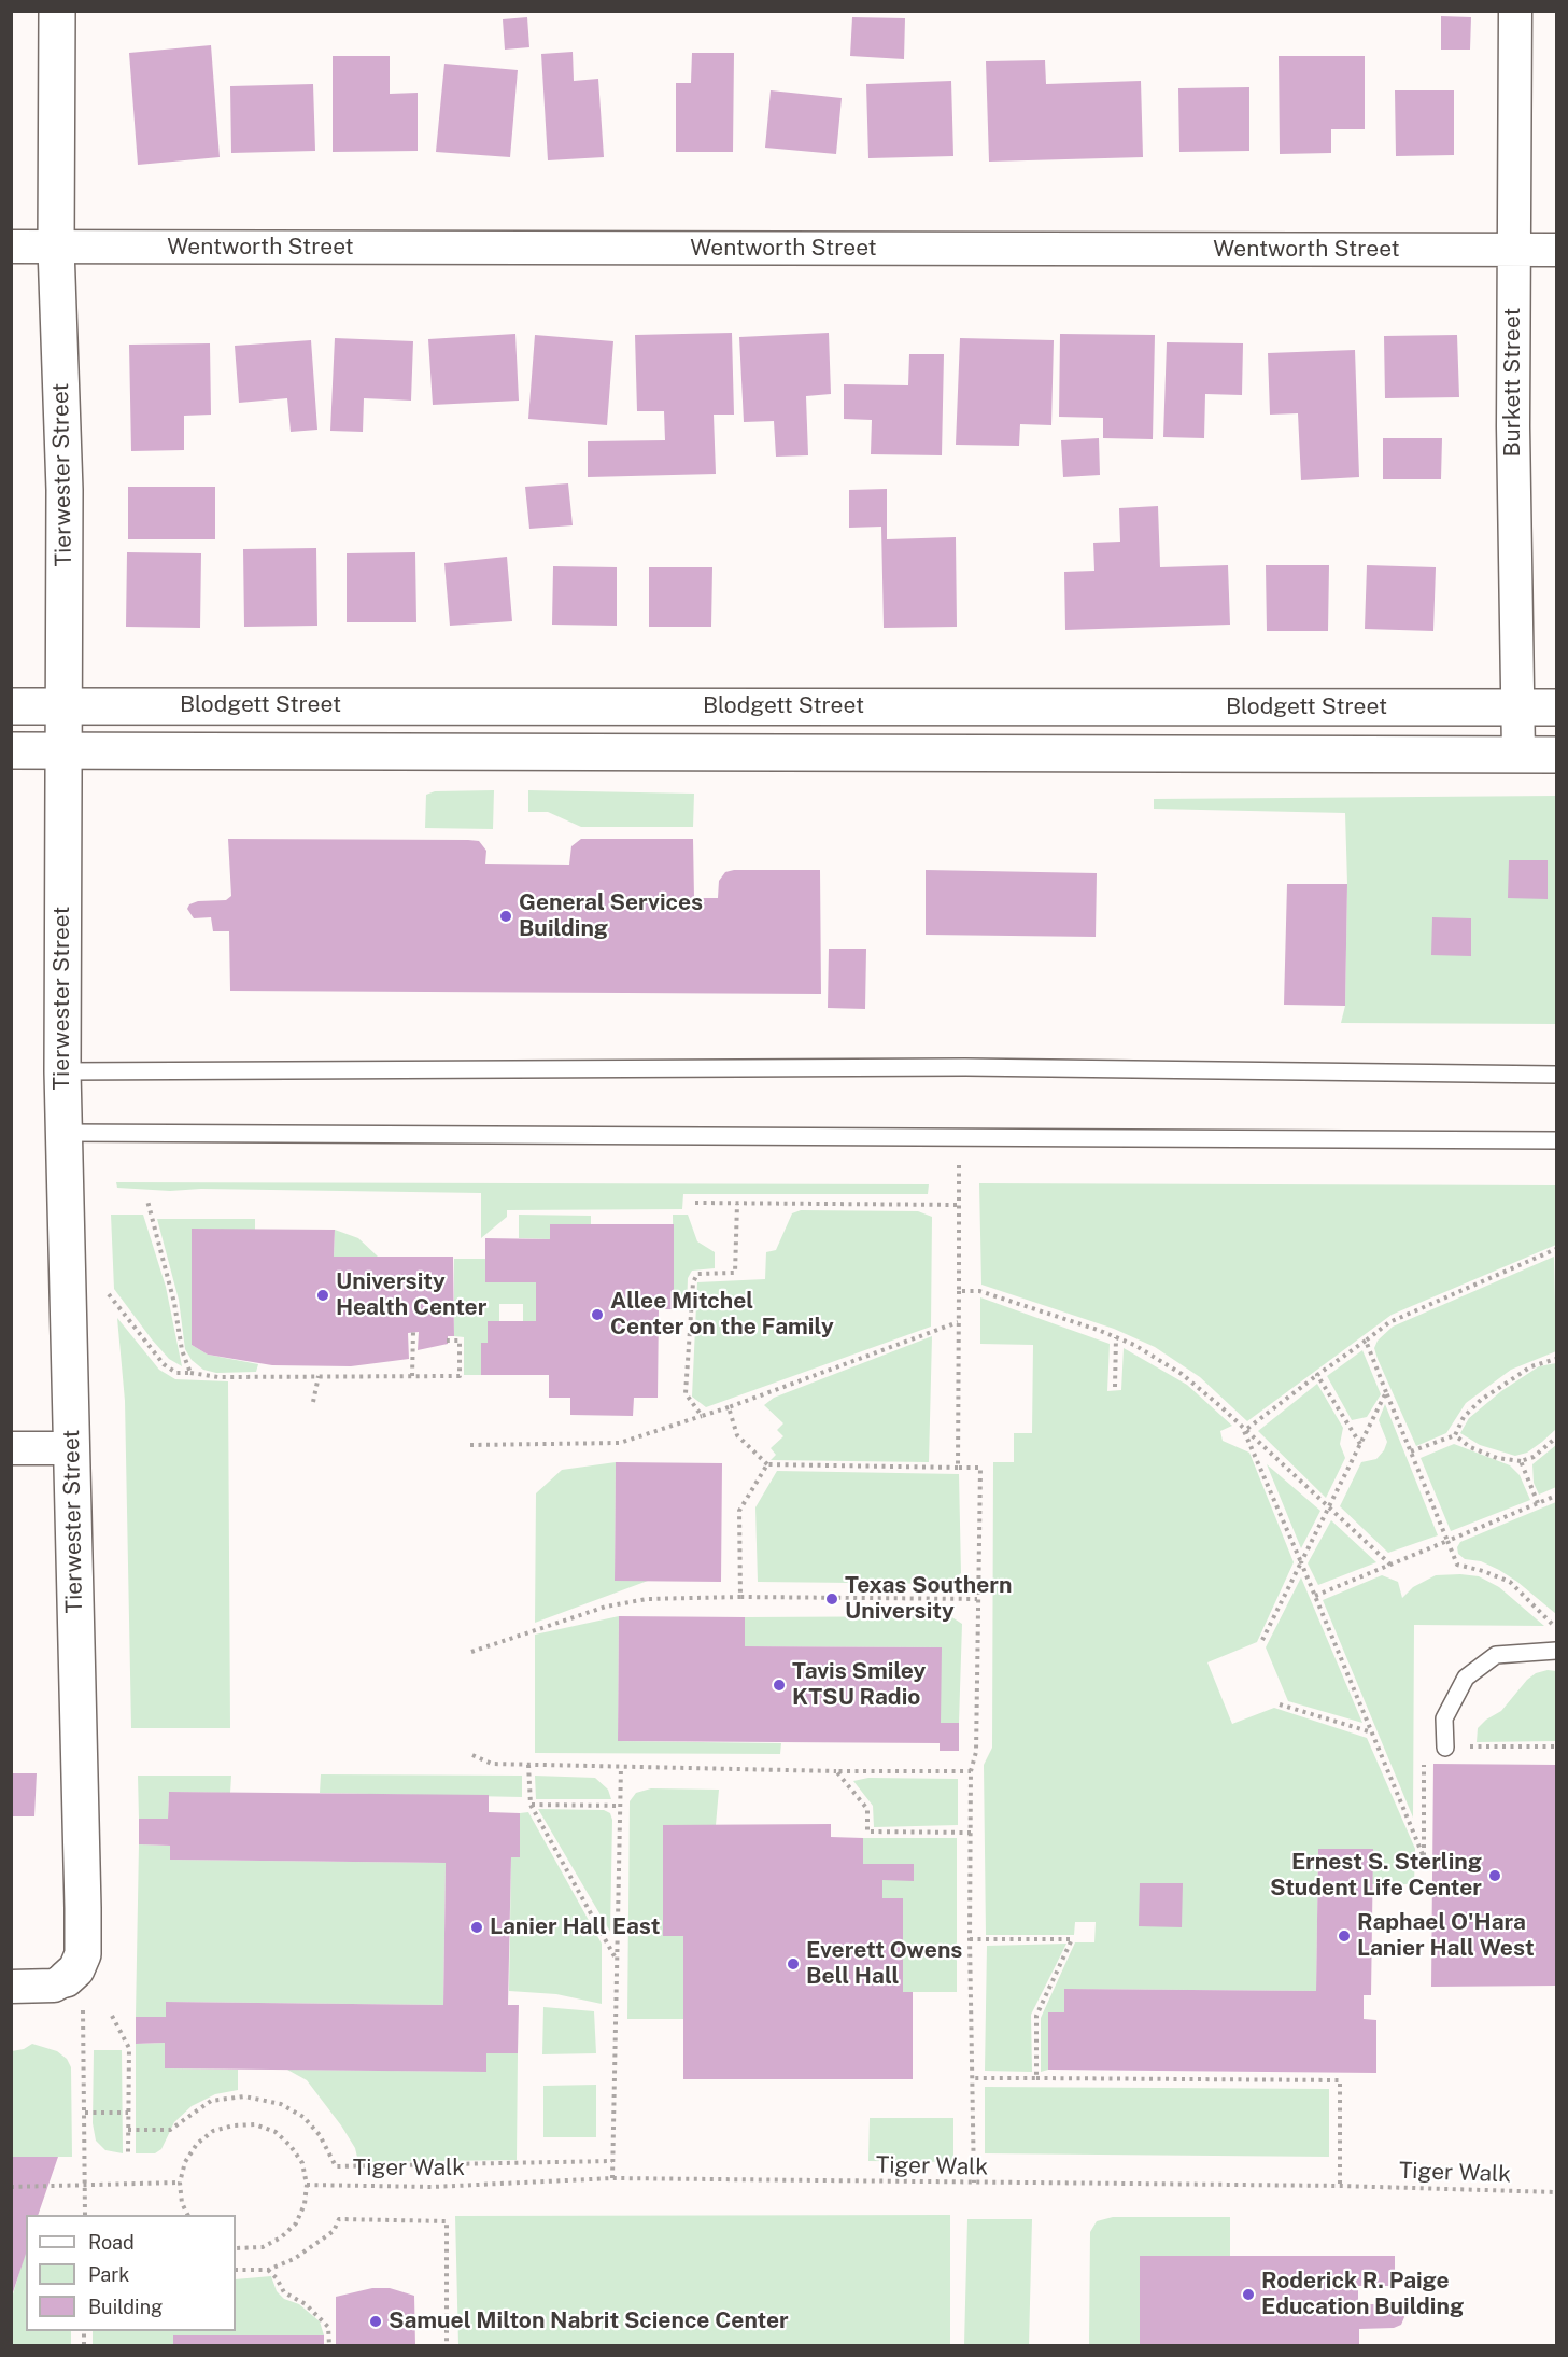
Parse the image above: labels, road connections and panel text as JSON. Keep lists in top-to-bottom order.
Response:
{
  "streets": {
    "main road": ["Tierwester Street", "Blodgett Street"],
    "street": ["Wentworth Street", "Burkett Street"],
    "path": ["Tiger Walk"]
  },
  "crossings": [
    ["Wentworth Street", "Burkett Street"],
    ["Wentworth Street", "Tierwester Street"],
    ["Burkett Street", "Blodgett Street"],
    ["Tierwester Street", "Blodgett Street"]
  ],
  "places": [
    "General Services Building",
    "University Health Center",
    "Allee Mitchel Center on the Family",
    "Texas Southern University",
    "Tavis Smiley KTSU Radio",
    "Ernest S. Sterling Student Life Center",
    "Lanier Hall East",
    "Raphael O'Hara Lanier Hall West",
    "Everett Owens Bell Hall",
    "Roderick R. Paige Education Building",
    "Samuel Milton Nabrit Science Center"
  ],
  "legend": ["Road", "Park", "Building"]
}
